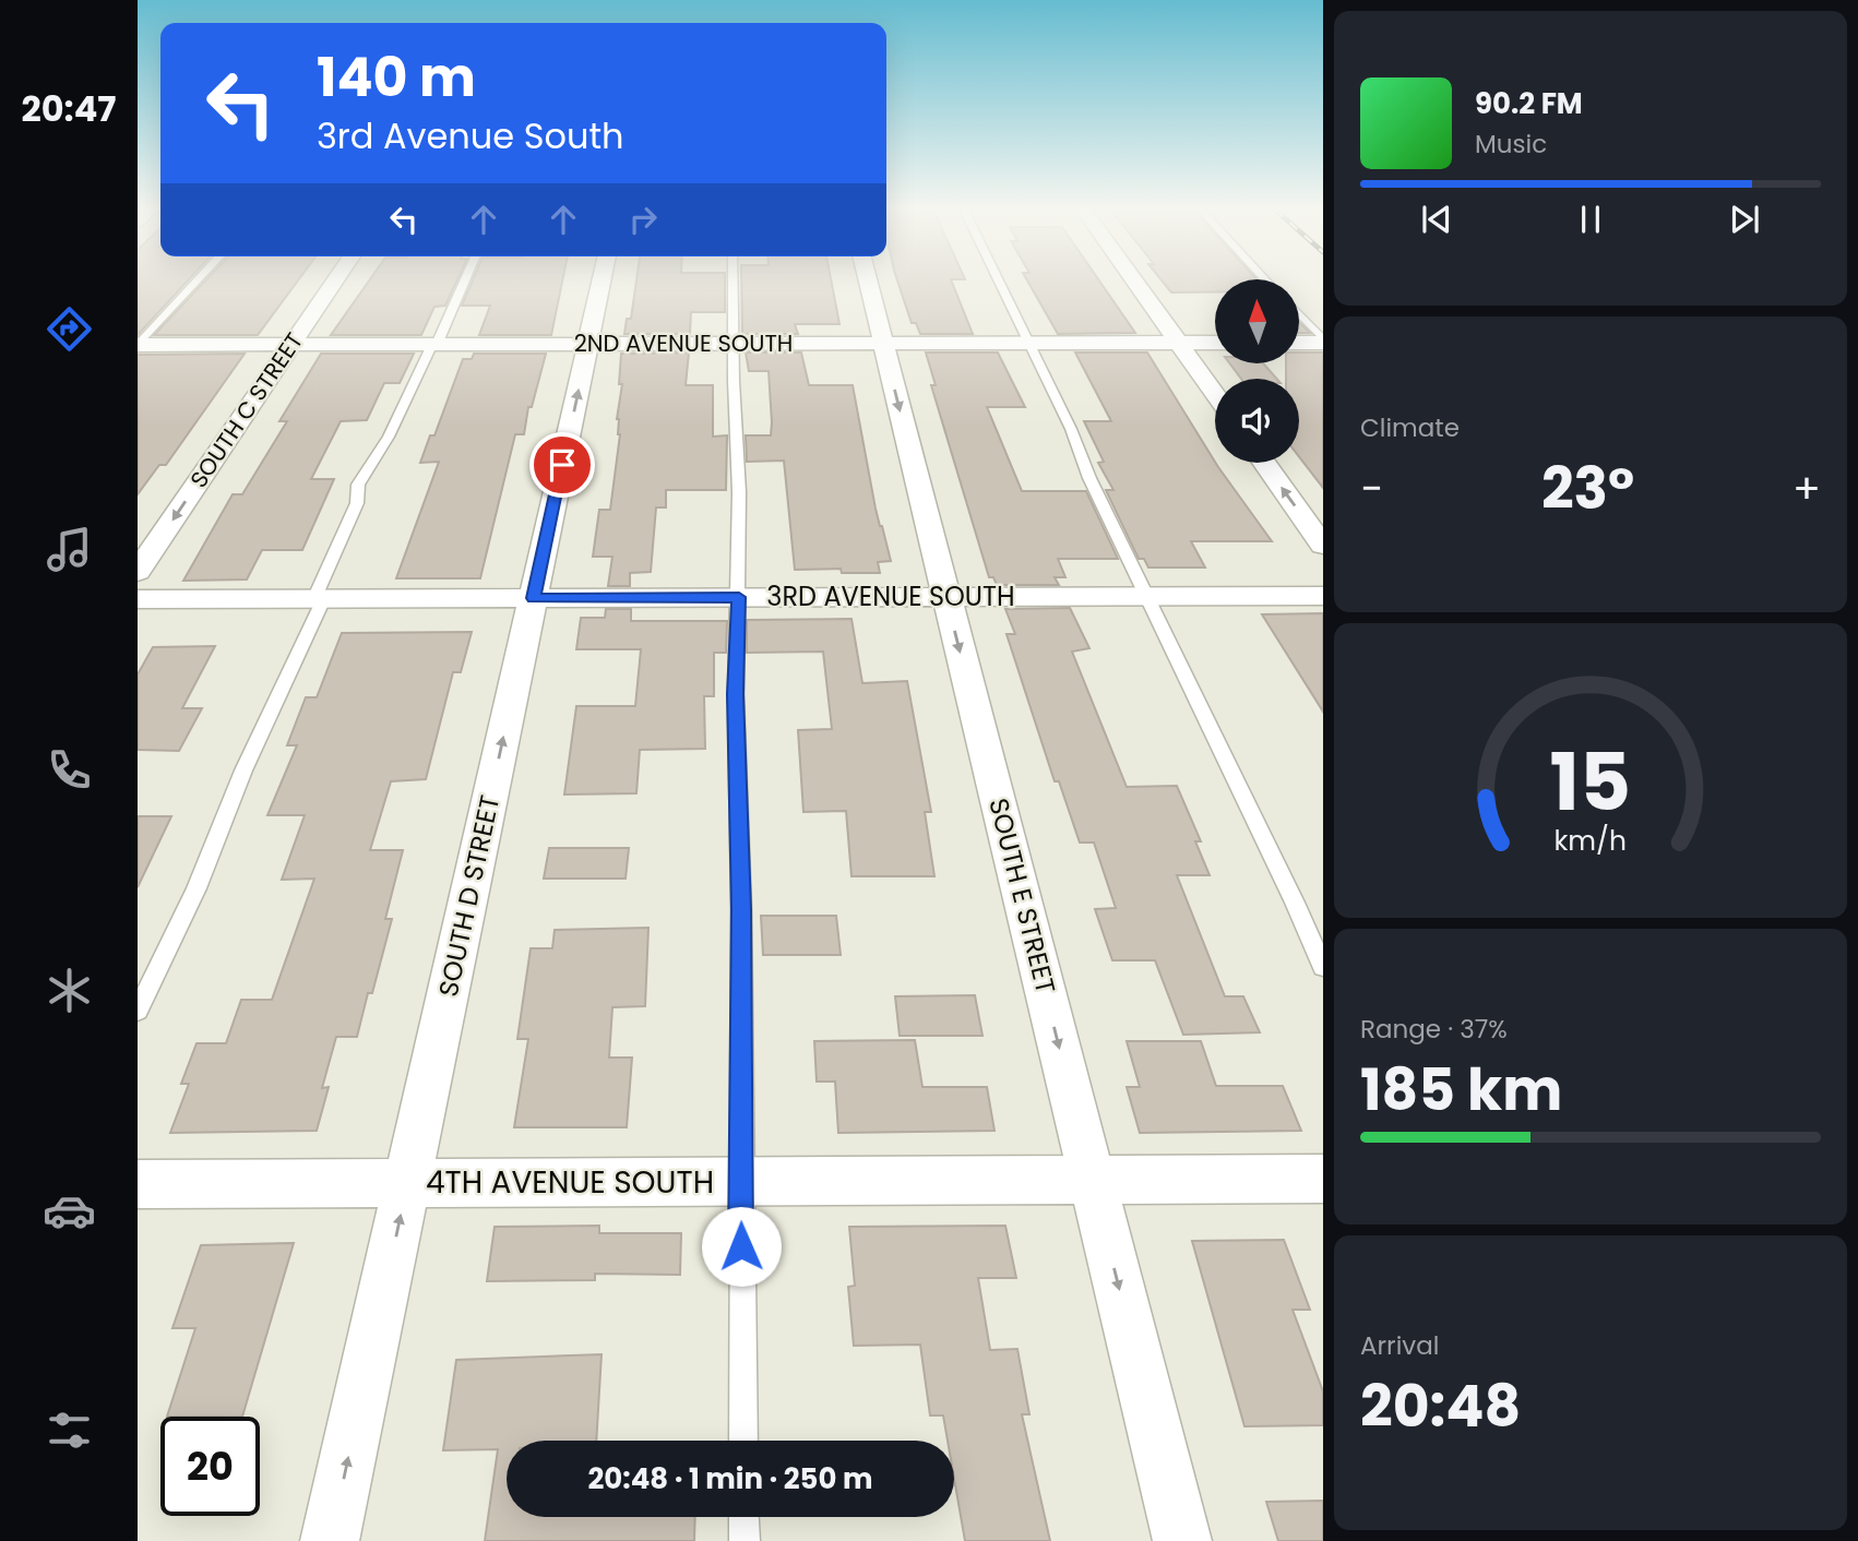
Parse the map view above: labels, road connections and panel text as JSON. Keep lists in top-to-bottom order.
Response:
{
  "streets": {
    "street": [
      "2ND AVENUE SOUTH",
      "SOUTH C STREET",
      "3RD AVENUE SOUTH",
      "SOUTH D STREET",
      "SOUTH E STREET",
      "4TH AVENUE SOUTH"
    ]
  },
  "crossings": [
    ["2ND AVENUE SOUTH", "SOUTH C STREET"],
    ["2ND AVENUE SOUTH", "SOUTH D STREET"],
    ["2ND AVENUE SOUTH", "SOUTH E STREET"],
    ["3RD AVENUE SOUTH", "SOUTH D STREET"],
    ["3RD AVENUE SOUTH", "SOUTH E STREET"],
    ["SOUTH D STREET", "4TH AVENUE SOUTH"],
    ["SOUTH E STREET", "4TH AVENUE SOUTH"]
  ],
  "one_way": ["SOUTH C STREET", "SOUTH D STREET", "SOUTH E STREET"],
  "north": "top",
  "page": {
    "tabs": "20:47",
    "turn": ["140 m", "3rd Avenue South"],
    "song": ["90.2 FM", "Music"],
    "tile": [
      "Climate",
      ["Range · 37%", "185 km"],
      ["Arrival", "20:48"]
    ],
    "heat": ["−", "23°", "+"],
    "limit": "20",
    "trip": "20:48 · 1 min · 250 m",
    "gauge": ["15", "km/h"]
  }
}
